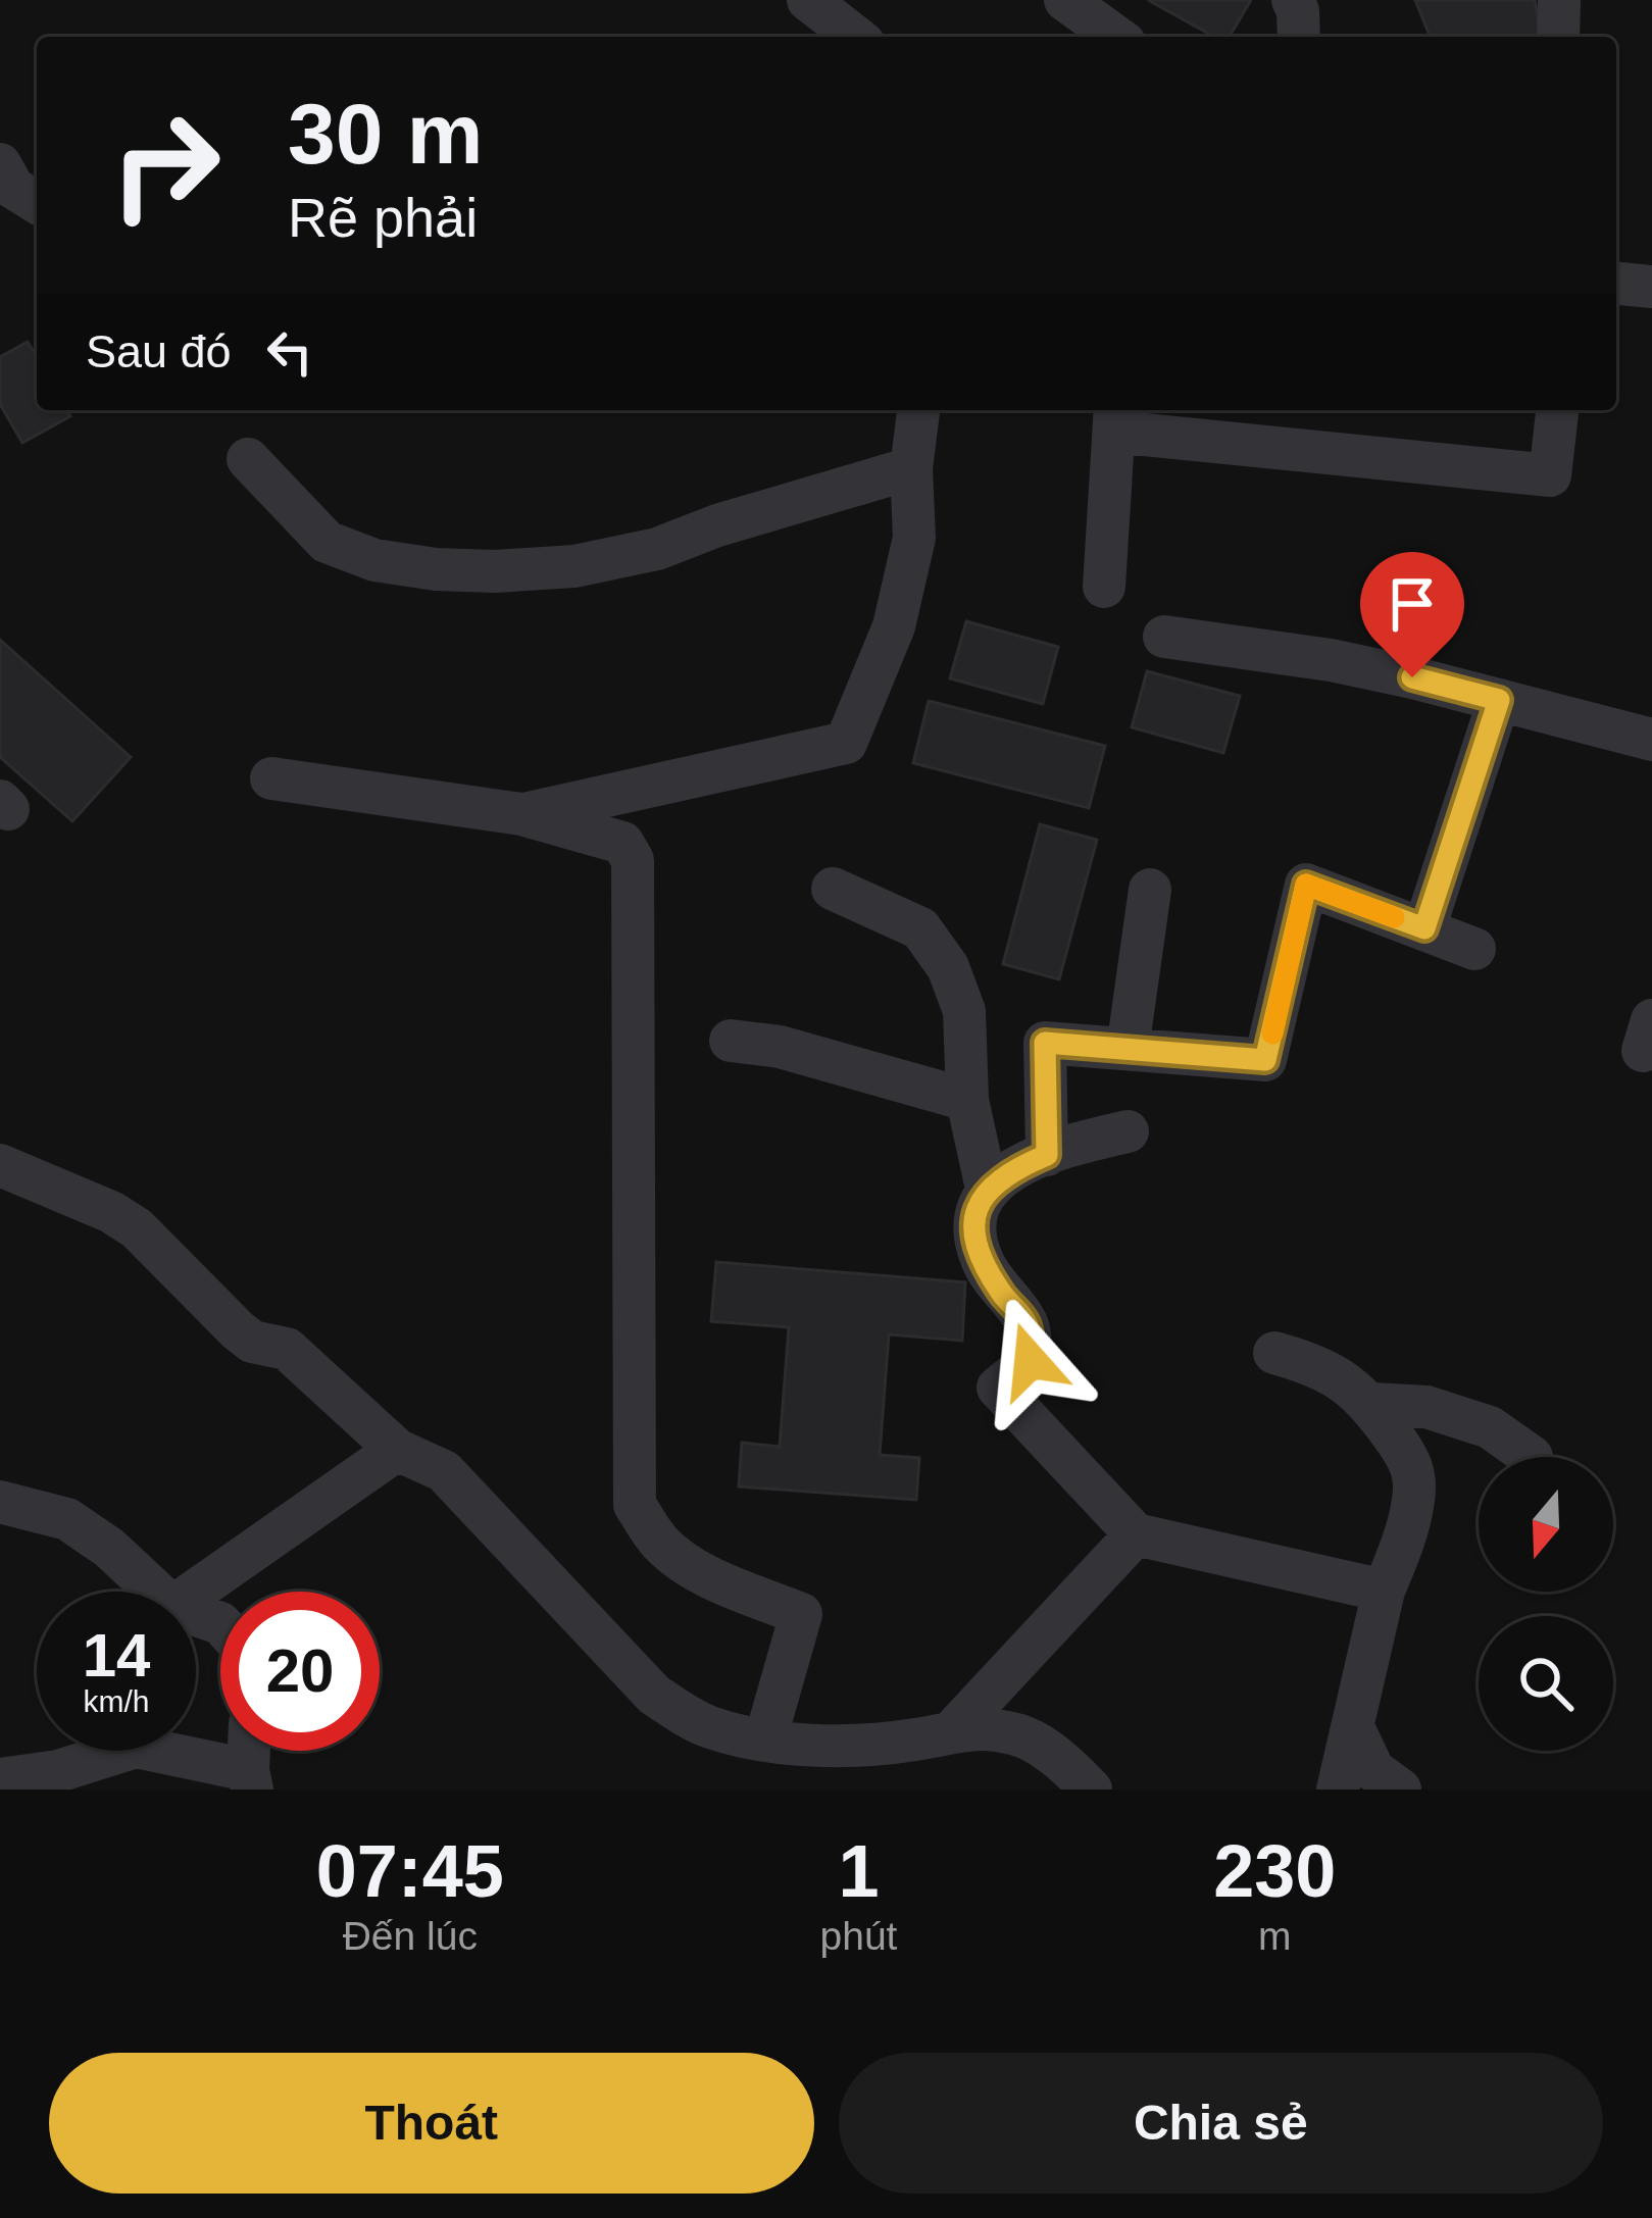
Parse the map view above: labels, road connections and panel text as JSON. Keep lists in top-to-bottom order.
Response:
{
  "north": "bottom",
  "page": {
    "turn": ["30 m", "Rẽ phải"],
    "then": "Sau đó",
    "speed": "14 km/h",
    "limit": "20",
    "eta": [
      "07:45",
      "Đến lúc",
      "1",
      "phút",
      "230",
      "m"
    ],
    "buttons": ["Thoát", "Chia sẻ"]
  }
}
